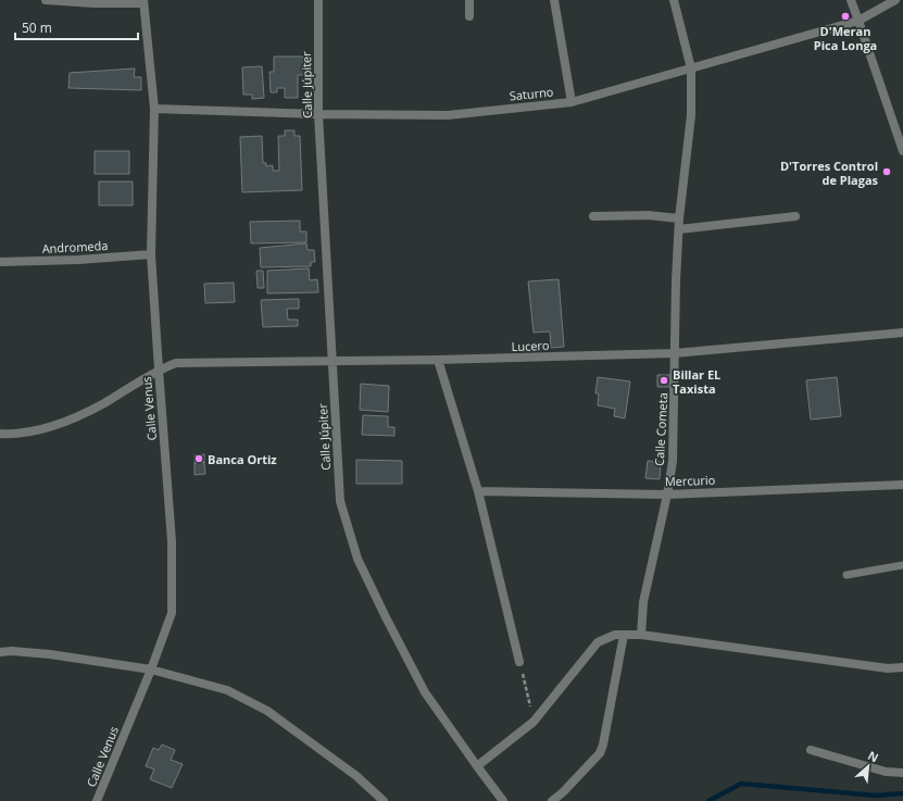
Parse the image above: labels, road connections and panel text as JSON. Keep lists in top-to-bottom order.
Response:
{
  "streets": {
    "street": [
      "Calle Júpiter",
      "Saturno",
      "Andromeda",
      "Lucero",
      "Calle Venus",
      "Calle Cometa",
      "Mercurio"
    ]
  },
  "crossings": [
    ["Calle Júpiter", "Saturno"],
    ["Calle Júpiter", "Lucero"],
    ["Saturno", "Calle Venus"],
    ["Saturno", "Calle Cometa"],
    ["Andromeda", "Calle Venus"],
    ["Lucero", "Calle Venus"],
    ["Lucero", "Calle Cometa"],
    ["Calle Cometa", "Mercurio"]
  ],
  "places": [
    "D'Meran Pica Longa",
    "D'Torres Control de Plagas",
    "Billar EL Taxista",
    "Banca Ortiz"
  ],
  "scale_bar": "50 m",
  "north": "top right"
}
